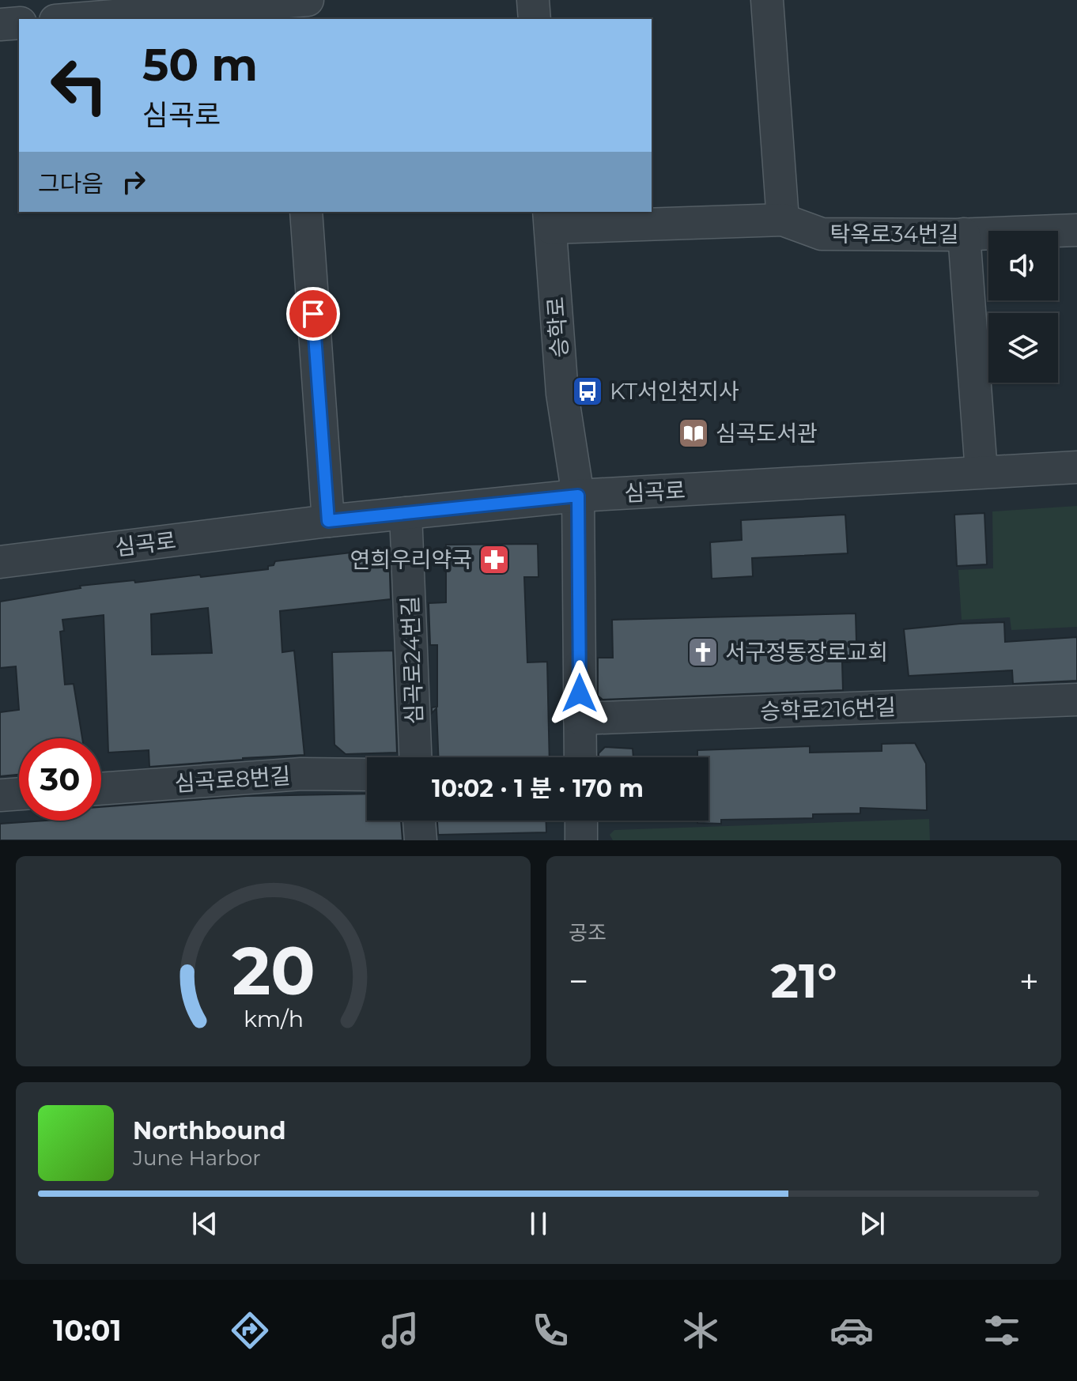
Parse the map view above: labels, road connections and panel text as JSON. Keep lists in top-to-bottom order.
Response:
{
  "streets": {
    "street": [
      "탁옥로34번길",
      "승학로",
      "심곡로",
      "심곡로24번길",
      "승학로216번길",
      "심곡로8번길"
    ]
  },
  "crossings": [
    ["탁옥로34번길", "승학로"],
    ["승학로", "심곡로"],
    ["승학로", "승학로216번길"],
    ["심곡로", "심곡로24번길"]
  ],
  "places": {
    "bus stop": ["KT서인천지사"],
    "library": ["심곡도서관"],
    "pharmacy": ["연희우리약국"],
    "church": ["서구정동장로교회"]
  },
  "page": {
    "turn": ["50 m", "심곡로"],
    "then": "그다음",
    "limit": "30",
    "trip": "10:02 · 1 분 · 170 m",
    "tile": "공조",
    "heat": ["−", "21°", "+"],
    "song": ["Northbound", "June Harbor"],
    "tabs": "10:01",
    "gauge": ["20", "km/h"]
  }
}
